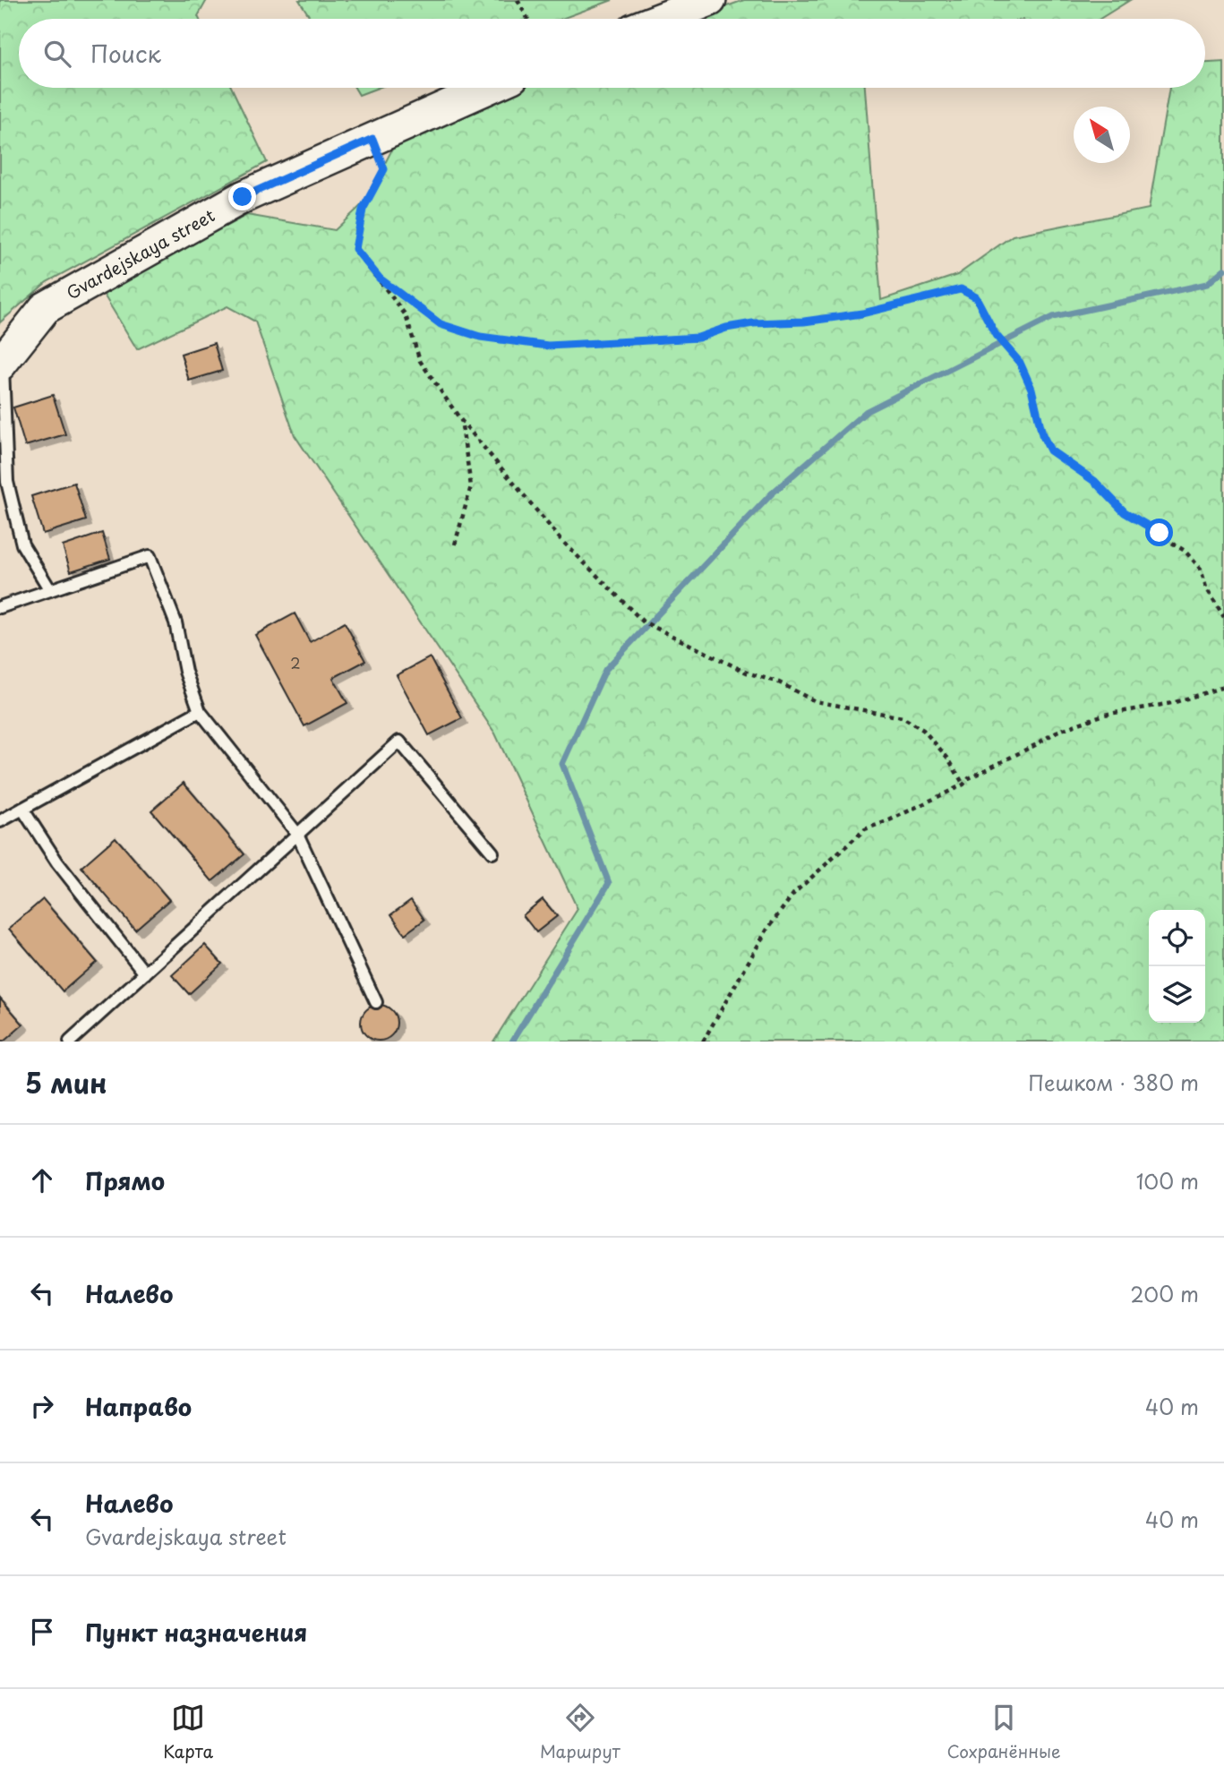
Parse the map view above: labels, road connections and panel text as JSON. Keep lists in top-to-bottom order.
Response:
{
  "streets": {
    "street": ["Gvardejskaya street"]
  },
  "house_numbers": ["2"],
  "north": "top left",
  "page": {
    "search": "Поиск",
    "heading": ["5 мин", "Пешком · 380 m"],
    "list": [
      ["Прямо", "100 m"],
      ["Налево", "200 m"],
      ["Направо", "40 m"],
      ["Налево", "Gvardejskaya street", "40 m"],
      "Пункт назначения"
    ],
    "nav": ["Карта", "Маршрут", "Сохранённые"]
  }
}
